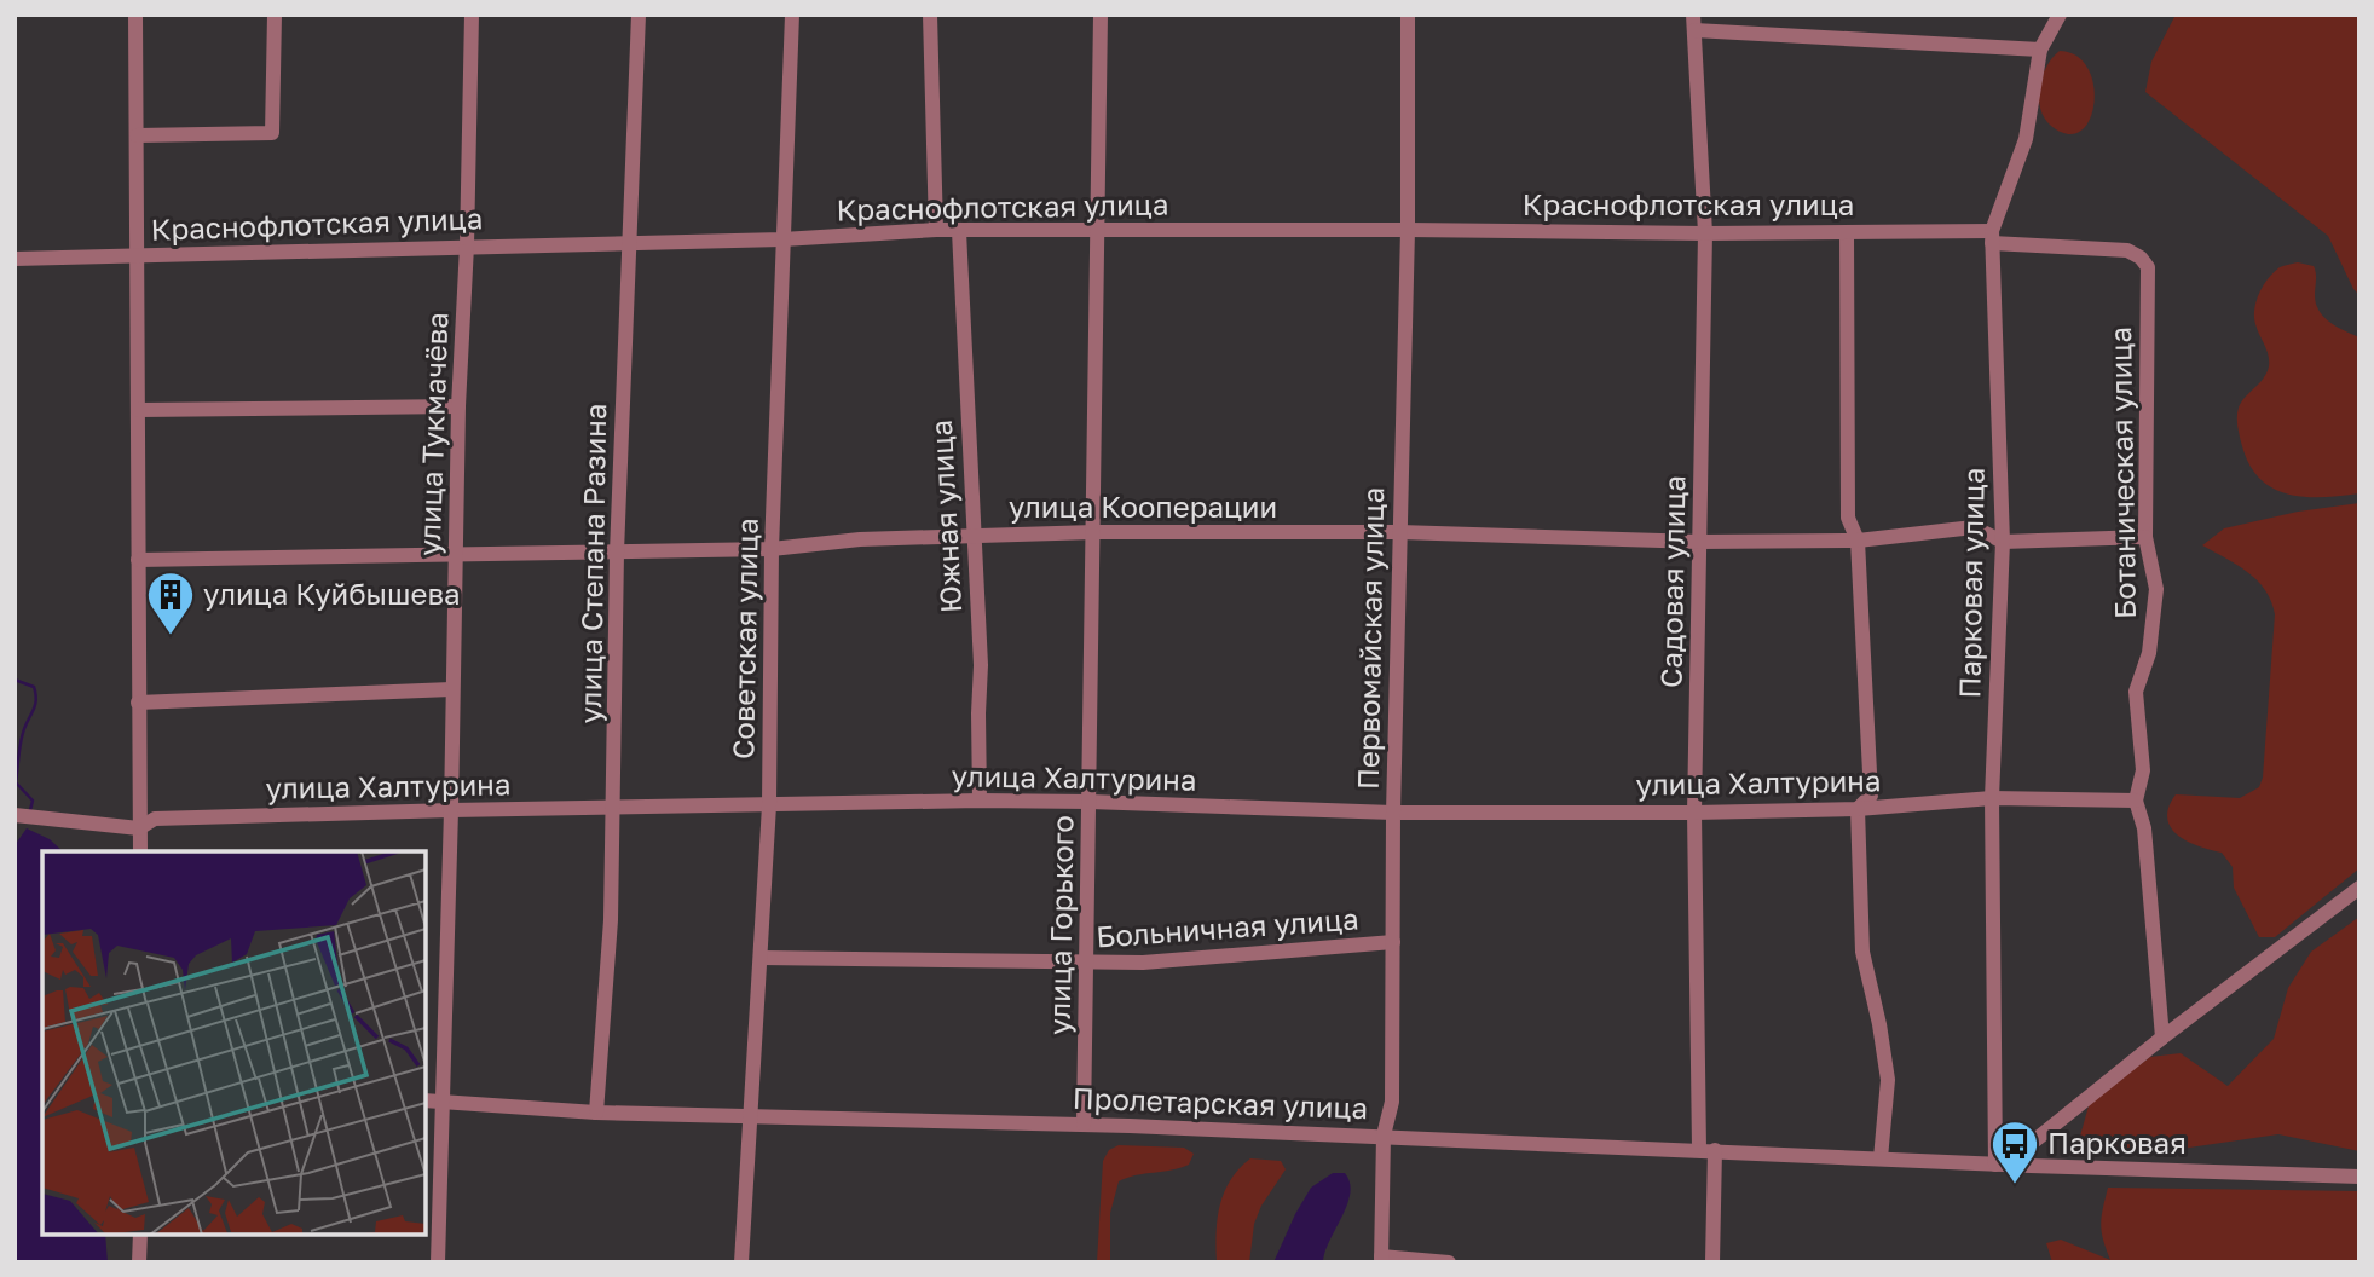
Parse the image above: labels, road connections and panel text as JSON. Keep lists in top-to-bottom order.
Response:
{
  "streets": {
    "street": [
      "Краснофлотская улица",
      "улица Тукмачёва",
      "Ботаническая улица",
      "улица Кооперации",
      "Южная улица",
      "улица Степана Разина",
      "Садовая улица",
      "Парковая улица",
      "Советская улица",
      "Первомайская улица",
      "улица Халтурина",
      "улица Горького",
      "Больничная улица",
      "Пролетарская улица"
    ]
  },
  "crossings": [
    ["Краснофлотская улица", "улица Тукмачёва"],
    ["Краснофлотская улица", "Ботаническая улица"],
    ["Краснофлотская улица", "Южная улица"],
    ["Краснофлотская улица", "улица Степана Разина"],
    ["Краснофлотская улица", "Садовая улица"],
    ["Краснофлотская улица", "Парковая улица"],
    ["Краснофлотская улица", "Советская улица"],
    ["Краснофлотская улица", "Первомайская улица"],
    ["Краснофлотская улица", "улица Горького"],
    ["улица Тукмачёва", "улица Кооперации"],
    ["улица Тукмачёва", "улица Халтурина"],
    ["улица Тукмачёва", "Пролетарская улица"],
    ["Ботаническая улица", "улица Кооперации"],
    ["Ботаническая улица", "Парковая улица"],
    ["Ботаническая улица", "улица Халтурина"],
    ["улица Кооперации", "Южная улица"],
    ["улица Кооперации", "улица Степана Разина"],
    ["улица Кооперации", "Садовая улица"],
    ["улица Кооперации", "Парковая улица"],
    ["улица Кооперации", "Советская улица"],
    ["улица Кооперации", "Первомайская улица"],
    ["улица Кооперации", "улица Горького"],
    ["Южная улица", "улица Халтурина"],
    ["улица Степана Разина", "улица Халтурина"],
    ["улица Степана Разина", "Пролетарская улица"],
    ["Садовая улица", "улица Халтурина"],
    ["Садовая улица", "Пролетарская улица"],
    ["Парковая улица", "улица Халтурина"],
    ["Парковая улица", "Пролетарская улица"],
    ["Советская улица", "улица Халтурина"],
    ["Советская улица", "Больничная улица"],
    ["Советская улица", "Пролетарская улица"],
    ["Первомайская улица", "улица Халтурина"],
    ["Первомайская улица", "Больничная улица"],
    ["Первомайская улица", "Пролетарская улица"],
    ["улица Халтурина", "улица Горького"],
    ["улица Горького", "Больничная улица"],
    ["улица Горького", "Пролетарская улица"]
  ],
  "places": {
    "building": ["улица Куйбышева"],
    "bus stop": ["Парковая"]
  }
}
